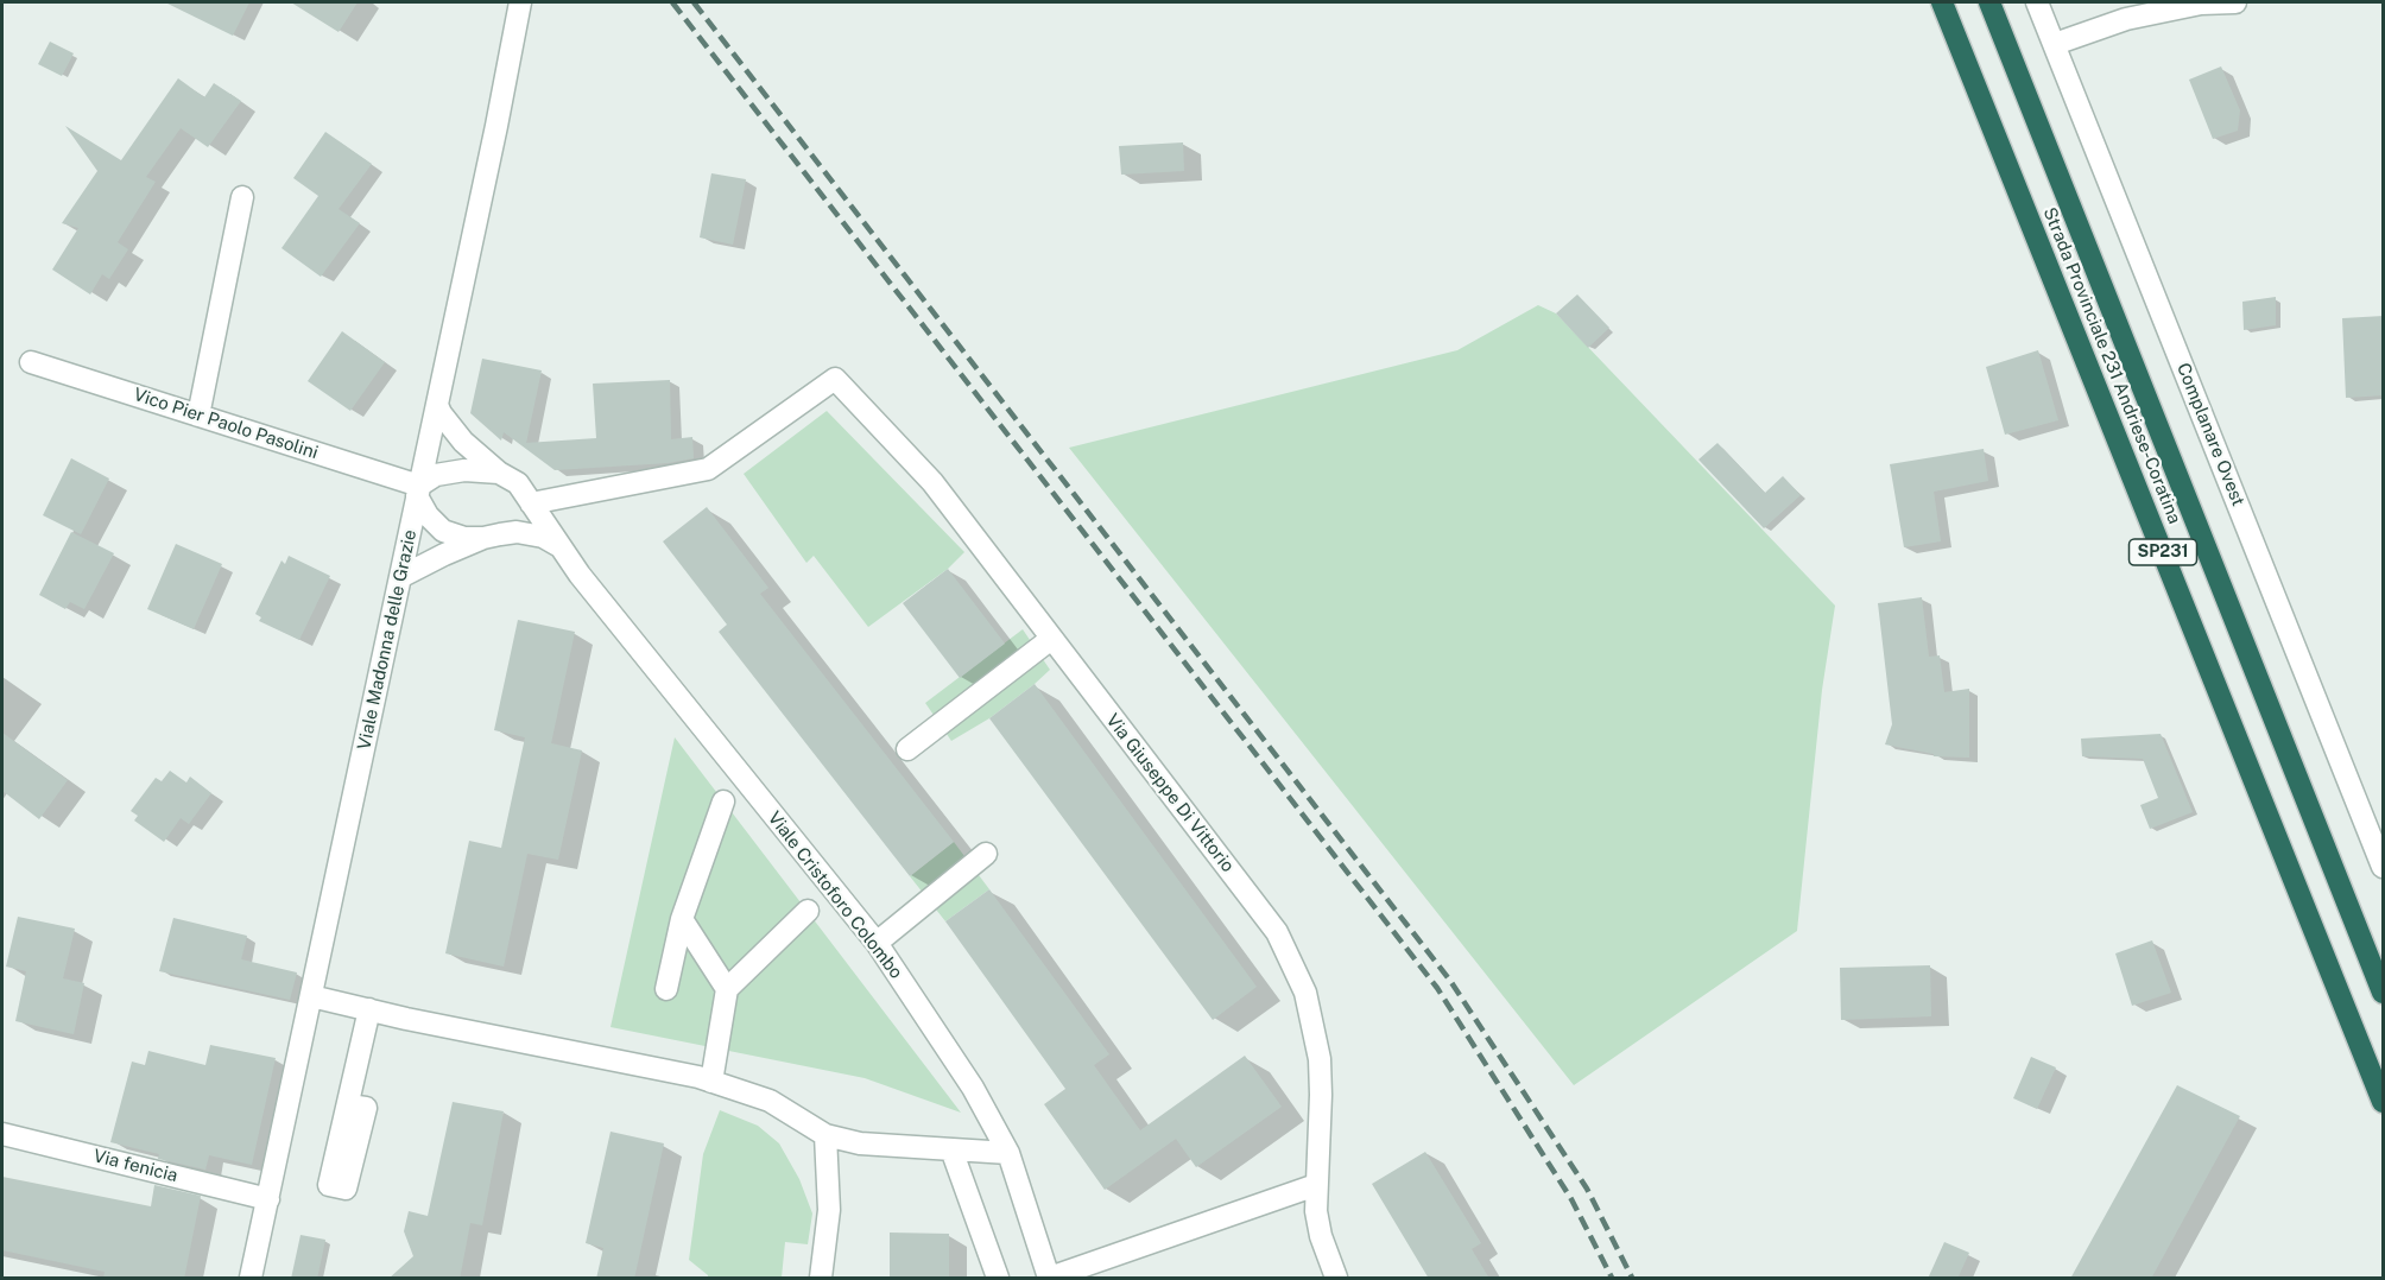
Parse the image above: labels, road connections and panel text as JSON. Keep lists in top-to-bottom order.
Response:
{
  "streets": {
    "highway": ["Strada Provinciale 231 Andriese-Coratina", "SP231"],
    "street": [
      "Vico Pier Paolo Pasolini",
      "Complanare Ovest",
      "Viale Madonna delle Grazie",
      "Via Giuseppe Di Vittorio",
      "Viale Cristoforo Colombo",
      "Via fenicia"
    ]
  },
  "crossings": [
    ["Vico Pier Paolo Pasolini", "Viale Madonna delle Grazie"],
    ["Viale Madonna delle Grazie", "Viale Cristoforo Colombo"],
    ["Viale Madonna delle Grazie", "Via fenicia"],
    ["Via Giuseppe Di Vittorio", "Viale Cristoforo Colombo"]
  ]
}
